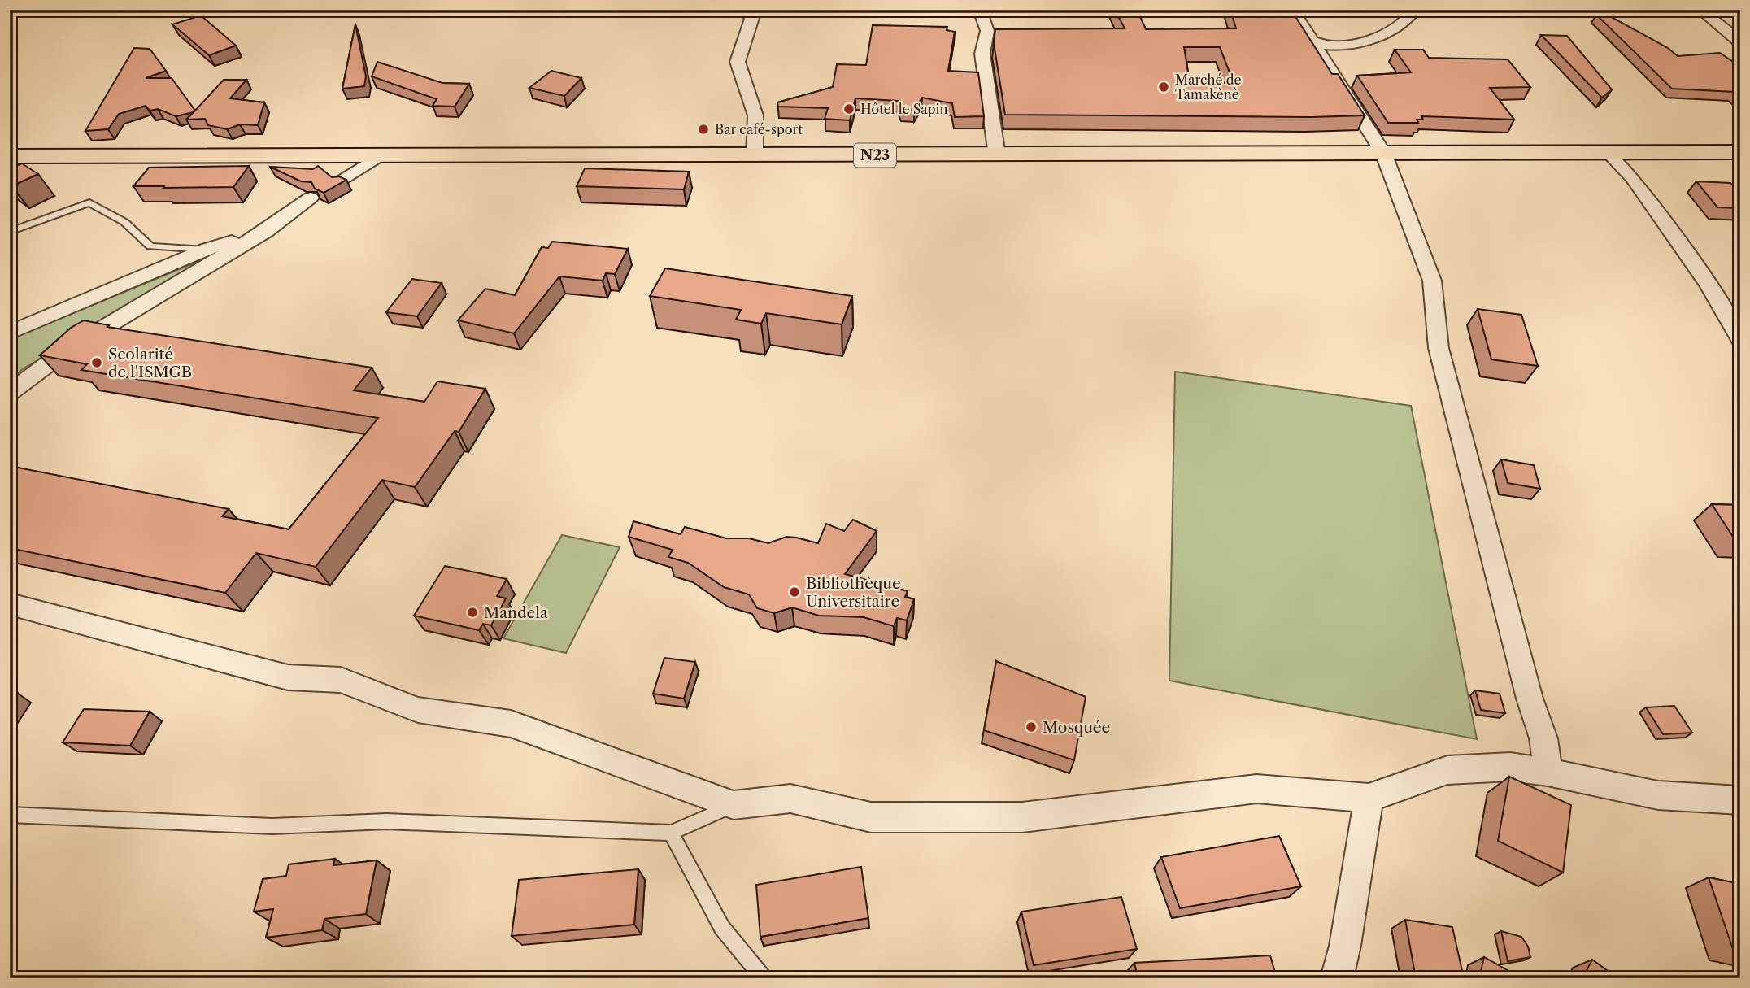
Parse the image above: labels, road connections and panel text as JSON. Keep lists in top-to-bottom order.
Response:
{
  "streets": {
    "highway": ["N23"]
  },
  "places": [
    "Marché de Tamakènè",
    "Hôtel le Sapin",
    "Bar café-sport",
    "Scolarité de l'ISMGB",
    "Bibliothèque Universitaire",
    "Mandela",
    "Mosquée"
  ]
}
